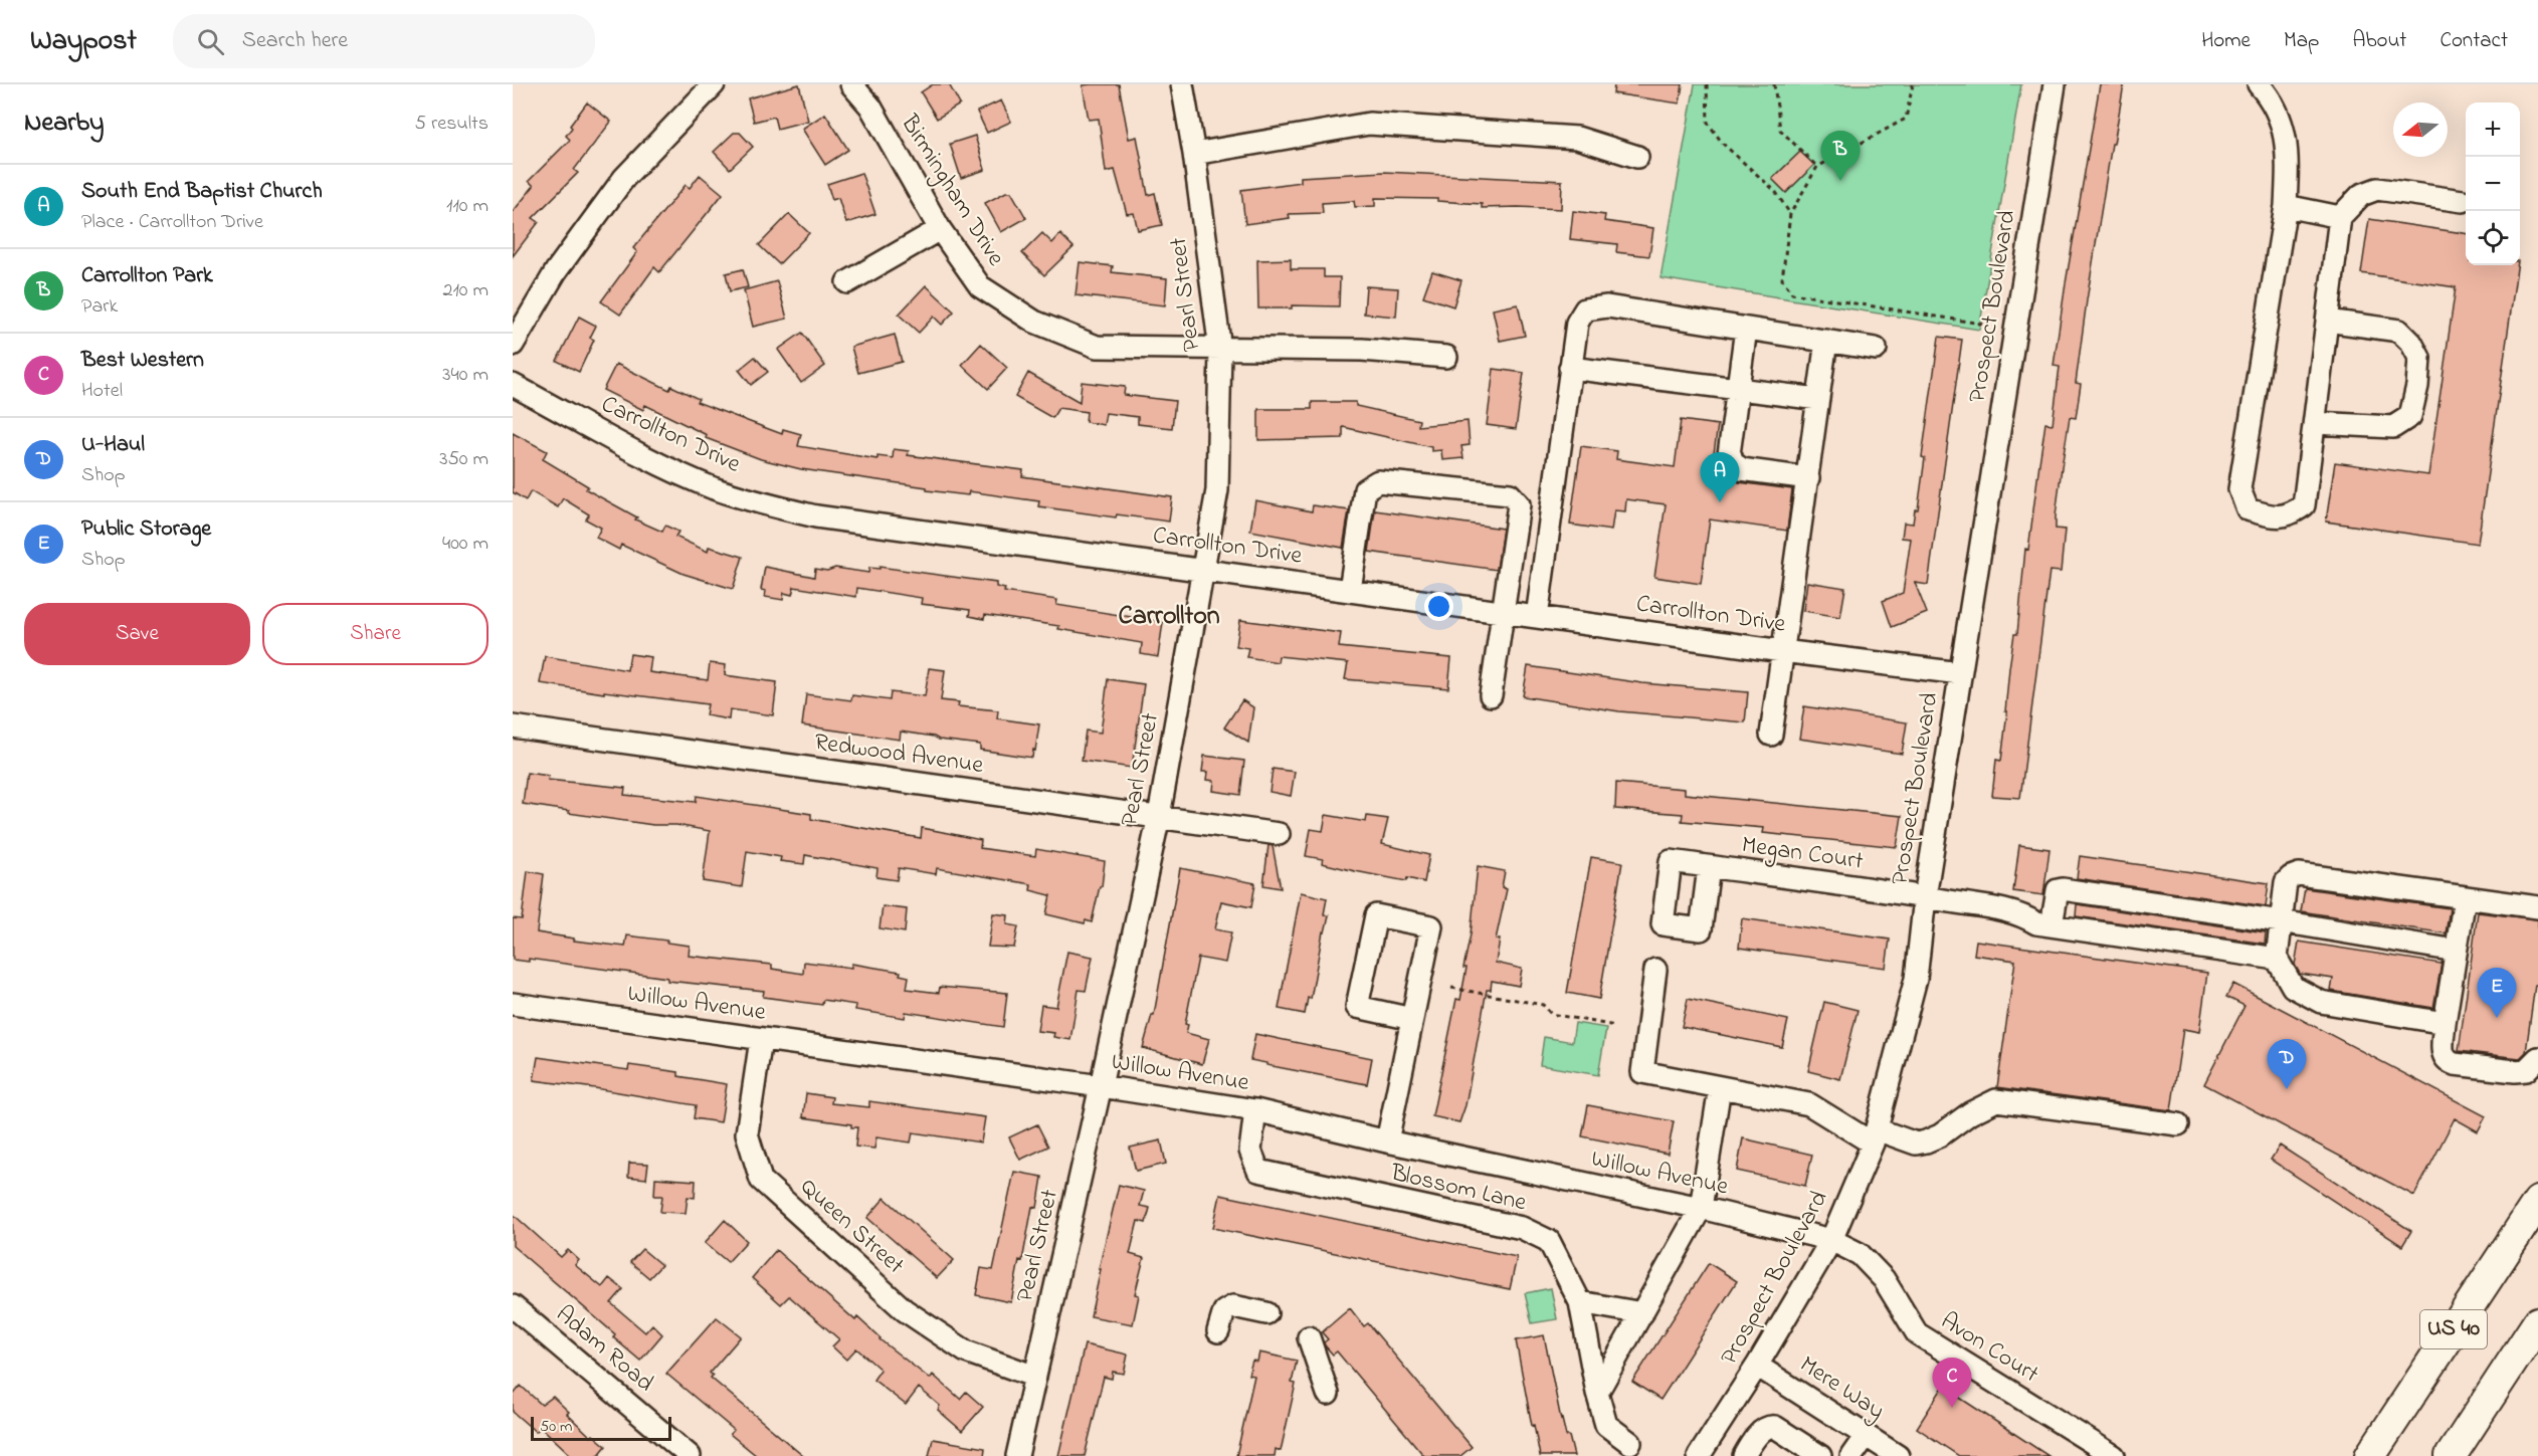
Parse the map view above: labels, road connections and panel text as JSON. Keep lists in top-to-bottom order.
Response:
{
  "streets": {
    "highway": ["US 40"],
    "street": [
      "Birmingham Drive",
      "Pearl Street",
      "Prospect Boulevard",
      "Carrollton Drive",
      "Redwood Avenue",
      "Megan Court",
      "Willow Avenue",
      "Blossom Lane",
      "Queen Street",
      "Avon Court",
      "Adam Road",
      "Mere Way"
    ]
  },
  "crossings": [
    ["Birmingham Drive", "Pearl Street"],
    ["Pearl Street", "Carrollton Drive"],
    ["Pearl Street", "Redwood Avenue"],
    ["Pearl Street", "Willow Avenue"],
    ["Pearl Street", "Queen Street"],
    ["Prospect Boulevard", "Carrollton Drive"],
    ["Prospect Boulevard", "Megan Court"],
    ["Prospect Boulevard", "Willow Avenue"],
    ["Prospect Boulevard", "Avon Court"],
    ["Prospect Boulevard", "Mere Way"],
    ["Willow Avenue", "Blossom Lane"],
    ["Willow Avenue", "Queen Street"],
    ["Willow Avenue", "Avon Court"]
  ],
  "districts": ["Carrollton"],
  "scale_bar": "50 m",
  "north": "left",
  "page": {
    "header": "Waypost",
    "search": "Search here",
    "nav": [
      "Home",
      "Map",
      "About",
      "Contact"
    ],
    "heading": ["Nearby", "5 results"],
    "map_buttons": ["+", "−"],
    "pins": [
      "B",
      "A",
      "E",
      "D",
      "C"
    ],
    "list": [
      {
        "mark": "A",
        "name": "South End Baptist Church",
        "note": "Place · Carrollton Drive",
        "value": "110 m"
      },
      {
        "mark": "B",
        "name": "Carrollton Park",
        "note": "Park",
        "value": "210 m"
      },
      {
        "mark": "C",
        "name": "Best Western",
        "note": "Hotel",
        "value": "340 m"
      },
      {
        "mark": "D",
        "name": "U-Haul",
        "note": "Shop",
        "value": "350 m"
      },
      {
        "mark": "E",
        "name": "Public Storage",
        "note": "Shop",
        "value": "400 m"
      }
    ],
    "buttons": ["Save", "Share"],
    "scale": "50 m"
  }
}
